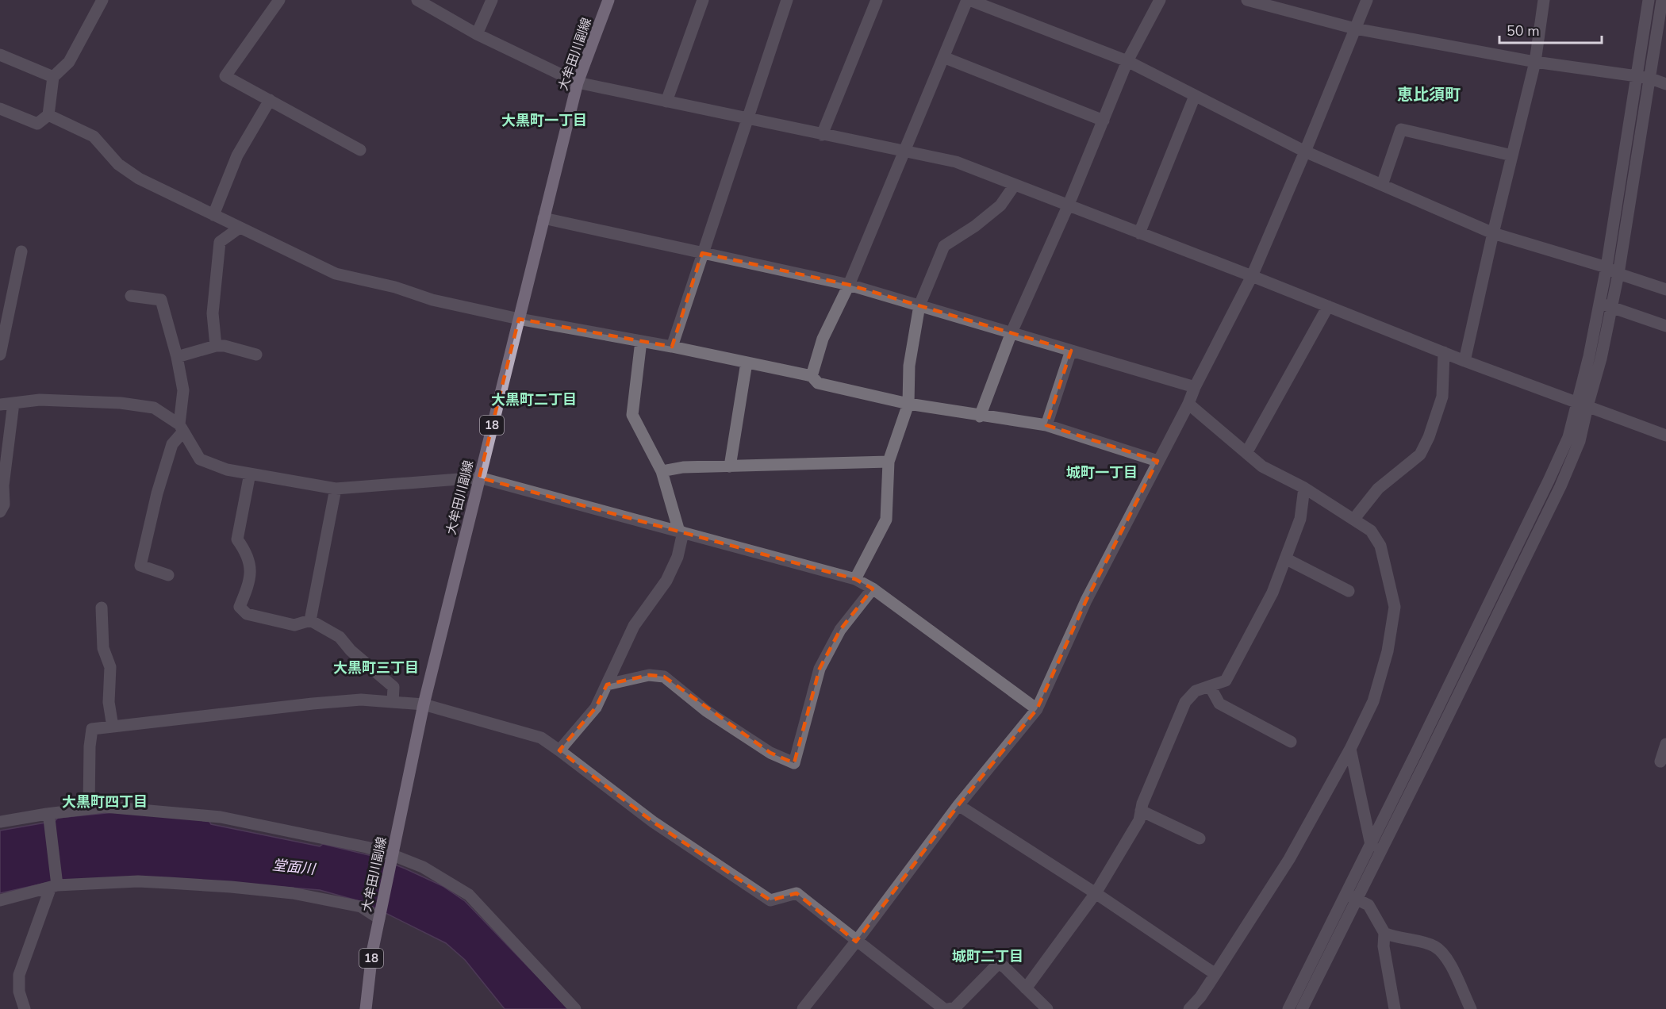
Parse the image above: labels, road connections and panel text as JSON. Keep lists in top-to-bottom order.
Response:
{
  "streets": {
    "main road": ["大牟田川副線", "18"]
  },
  "districts": [
    "恵比須町",
    "大黒町一丁目",
    "大黒町二丁目",
    "城町一丁目",
    "大黒町三丁目",
    "大黒町四丁目",
    "城町二丁目"
  ],
  "water": ["堂面川"],
  "scale_bar": "50 m"
}
